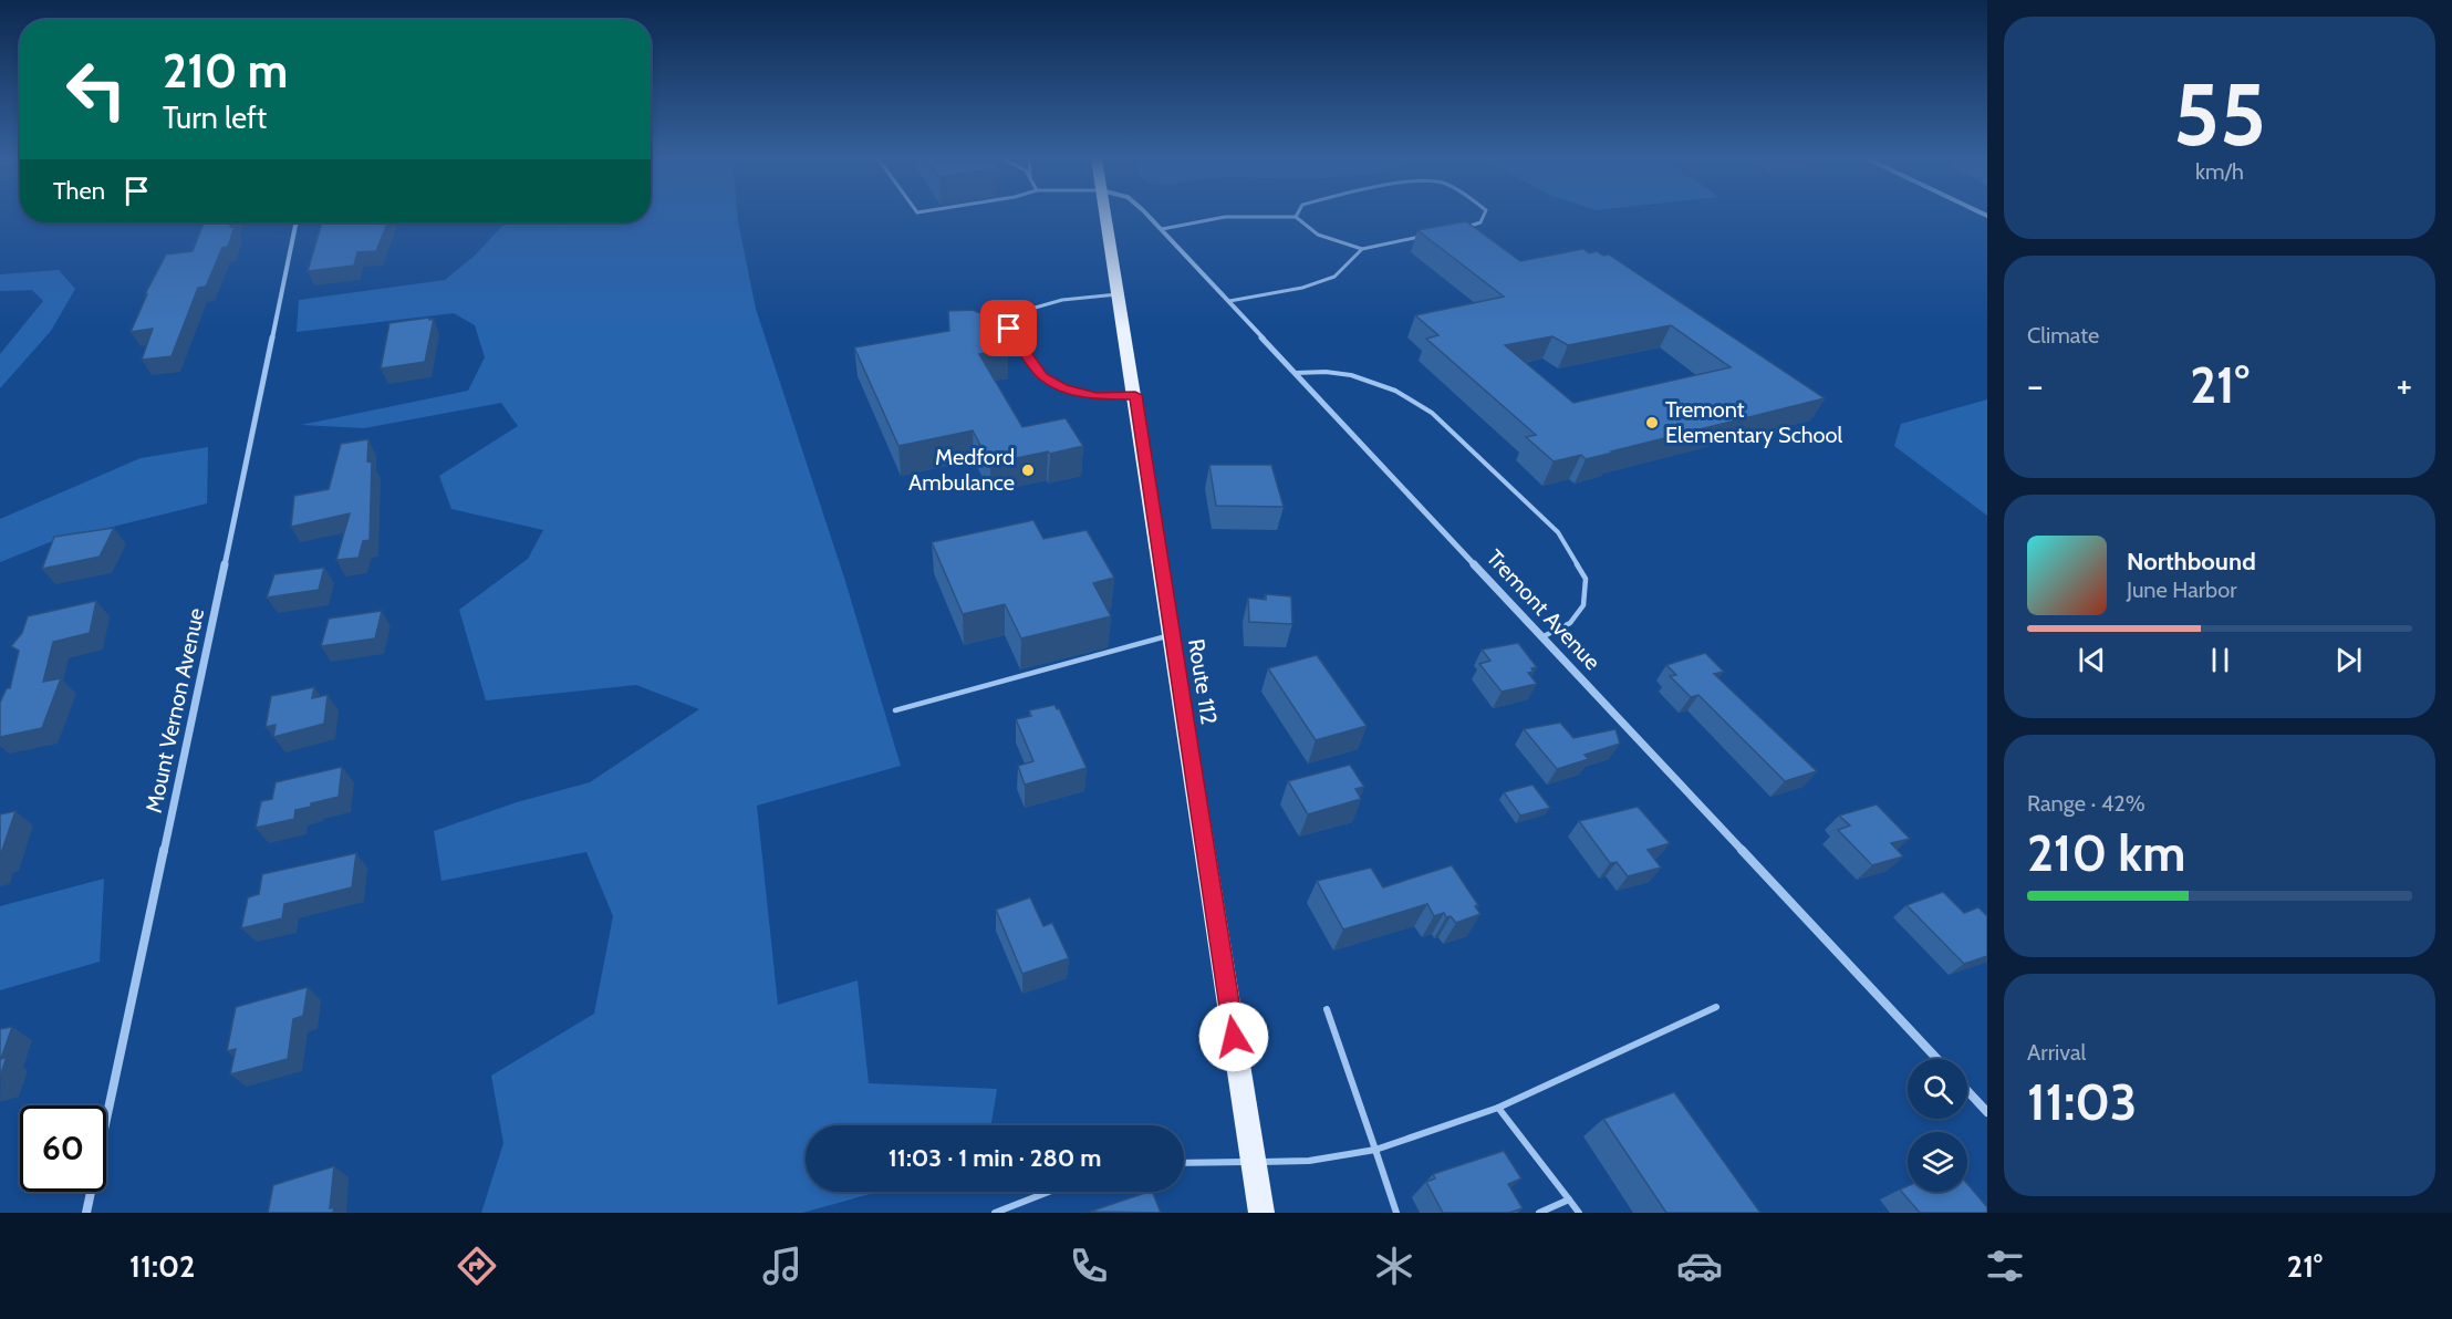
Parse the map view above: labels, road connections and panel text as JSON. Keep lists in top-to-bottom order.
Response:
{
  "streets": {
    "main road": ["Route 112"],
    "street": ["Tremont Avenue", "Mount Vernon Avenue"]
  },
  "places": ["Tremont Elementary School", "Medford Ambulance"],
  "page": {
    "tile": [
      ["55", "km/h"],
      "Climate",
      ["Range · 42%", "210 km"],
      ["Arrival", "11:03"]
    ],
    "turn": ["210 m", "Turn left"],
    "then": "Then",
    "heat": ["−", "21°", "+"],
    "song": ["Northbound", "June Harbor"],
    "limit": "60",
    "trip": "11:03 · 1 min · 280 m",
    "tabs": ["11:02", "21°"]
  }
}
